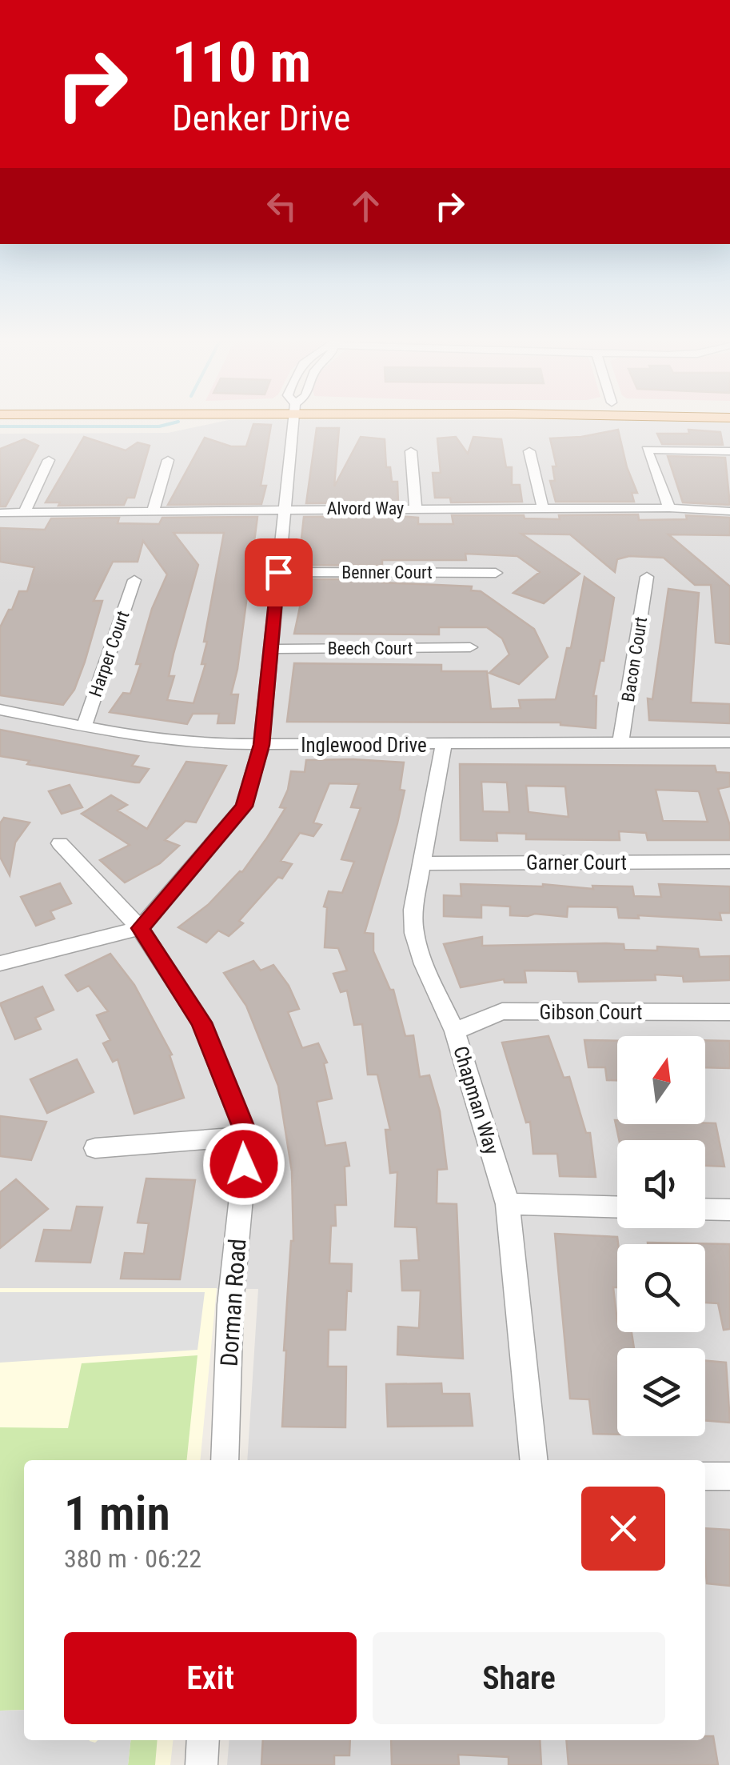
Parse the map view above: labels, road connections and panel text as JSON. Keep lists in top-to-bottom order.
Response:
{
  "streets": {
    "street": [
      "Alvord Way",
      "Benner Court",
      "Beech Court",
      "Harper Court",
      "Bacon Court",
      "Inglewood Drive",
      "Garner Court",
      "Gibson Court",
      "Chapman Way",
      "Dorman Road"
    ]
  },
  "crossings": [
    ["Harper Court", "Inglewood Drive"],
    ["Bacon Court", "Inglewood Drive"],
    ["Inglewood Drive", "Chapman Way"],
    ["Garner Court", "Chapman Way"],
    ["Gibson Court", "Chapman Way"]
  ],
  "north": "top",
  "page": {
    "turn": ["110 m", "Denker Drive"],
    "heading": ["1 min", "380 m · 06:22"],
    "buttons": ["Exit", "Share"]
  }
}
